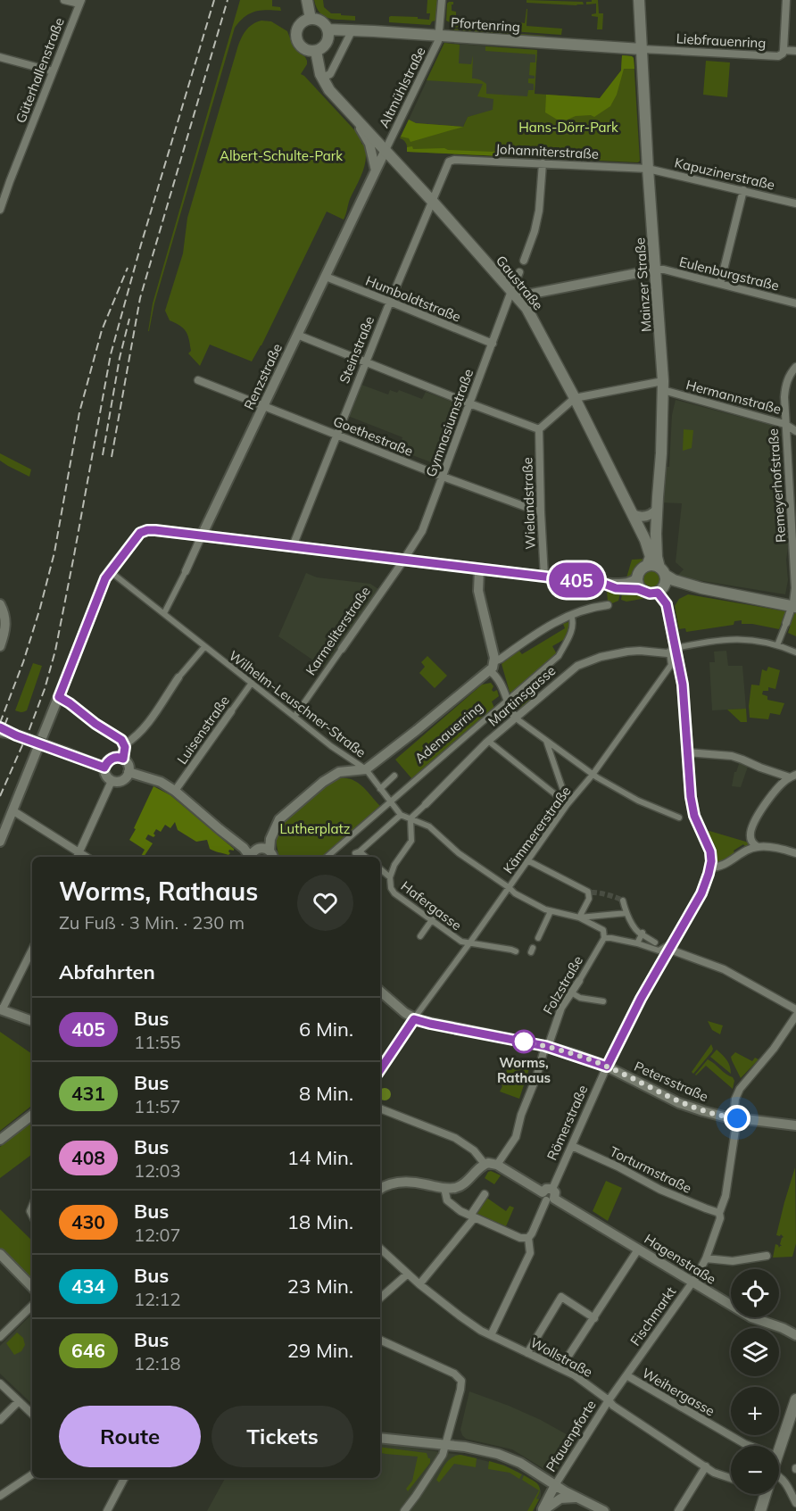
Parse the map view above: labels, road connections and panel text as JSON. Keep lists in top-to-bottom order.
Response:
{
  "streets": {
    "main road": ["Pfortenring", "Gaustraße", "Mainzer Straße"],
    "street": [
      "Liebfrauenring",
      "Güterhallenstraße",
      "Altmühlstraße",
      "Johanniterstraße",
      "Kapuzinerstraße",
      "Eulenburgstraße",
      "Humboldtstraße",
      "Steinstraße",
      "Renzstraße",
      "Hermannstraße",
      "Gymnasiumstraße",
      "Goethestraße",
      "Remeyerhofstraße",
      "Wielandstraße",
      "Karmeliterstraße",
      "Martinsgasse",
      "Wilhelm-Leuschner-Straße",
      "Luisenstraße",
      "Adenauerring",
      "Kämmererstraße",
      "Hafergasse",
      "Folzstraße",
      "Petersstraße",
      "Römerstraße",
      "Torturmstraße",
      "Hagenstraße",
      "Fischmarkt",
      "Wollstraße",
      "Weihergasse",
      "Pfauenpforte"
    ]
  },
  "crossings": [
    ["Pfortenring", "Liebfrauenring"],
    ["Pfortenring", "Altmühlstraße"],
    ["Pfortenring", "Gaustraße"],
    ["Pfortenring", "Mainzer Straße"],
    ["Liebfrauenring", "Mainzer Straße"],
    ["Altmühlstraße", "Gaustraße"],
    ["Altmühlstraße", "Renzstraße"],
    ["Johanniterstraße", "Kapuzinerstraße"],
    ["Johanniterstraße", "Mainzer Straße"],
    ["Johanniterstraße", "Steinstraße"],
    ["Kapuzinerstraße", "Mainzer Straße"],
    ["Eulenburgstraße", "Mainzer Straße"],
    ["Gaustraße", "Mainzer Straße"],
    ["Gaustraße", "Steinstraße"],
    ["Gaustraße", "Renzstraße"],
    ["Gaustraße", "Gymnasiumstraße"],
    ["Mainzer Straße", "Hermannstraße"],
    ["Humboldtstraße", "Steinstraße"],
    ["Humboldtstraße", "Renzstraße"],
    ["Humboldtstraße", "Gymnasiumstraße"],
    ["Steinstraße", "Goethestraße"],
    ["Renzstraße", "Goethestraße"],
    ["Renzstraße", "Wilhelm-Leuschner-Straße"],
    ["Hermannstraße", "Remeyerhofstraße"],
    ["Gymnasiumstraße", "Goethestraße"],
    ["Gymnasiumstraße", "Karmeliterstraße"],
    ["Goethestraße", "Wielandstraße"],
    ["Karmeliterstraße", "Wilhelm-Leuschner-Straße"],
    ["Martinsgasse", "Wilhelm-Leuschner-Straße"],
    ["Martinsgasse", "Kämmererstraße"],
    ["Wilhelm-Leuschner-Straße", "Luisenstraße"],
    ["Wilhelm-Leuschner-Straße", "Adenauerring"],
    ["Wilhelm-Leuschner-Straße", "Kämmererstraße"],
    ["Kämmererstraße", "Hafergasse"],
    ["Kämmererstraße", "Petersstraße"],
    ["Folzstraße", "Petersstraße"],
    ["Folzstraße", "Hagenstraße"],
    ["Petersstraße", "Römerstraße"],
    ["Petersstraße", "Fischmarkt"],
    ["Römerstraße", "Torturmstraße"],
    ["Römerstraße", "Hagenstraße"],
    ["Römerstraße", "Wollstraße"],
    ["Torturmstraße", "Fischmarkt"],
    ["Hagenstraße", "Fischmarkt"],
    ["Fischmarkt", "Wollstraße"],
    ["Fischmarkt", "Weihergasse"],
    ["Fischmarkt", "Pfauenpforte"],
    ["Wollstraße", "Pfauenpforte"]
  ],
  "parks": ["Hans-Dörr-Park", "Albert-Schulte-Park", "Lutherplatz"],
  "places": ["Worms, Rathaus"],
  "lines": ["bus line 405"],
  "page": {
    "on_map": "405",
    "heading": [
      ["Worms, Rathaus", "Zu Fuß · 3 Min. · 230 m"],
      "Abfahrten"
    ],
    "list": [
      {
        "mark": "405",
        "name": "Bus",
        "note": "11:55",
        "value": "6 Min."
      },
      {
        "mark": "431",
        "name": "Bus",
        "note": "11:57",
        "value": "8 Min."
      },
      {
        "mark": "408",
        "name": "Bus",
        "note": "12:03",
        "value": "14 Min."
      },
      {
        "mark": "430",
        "name": "Bus",
        "note": "12:07",
        "value": "18 Min."
      },
      {
        "mark": "434",
        "name": "Bus",
        "note": "12:12",
        "value": "23 Min."
      },
      {
        "mark": "646",
        "name": "Bus",
        "note": "12:18",
        "value": "29 Min."
      }
    ],
    "map_buttons": ["+", "−"],
    "buttons": ["Route", "Tickets"]
  }
}
